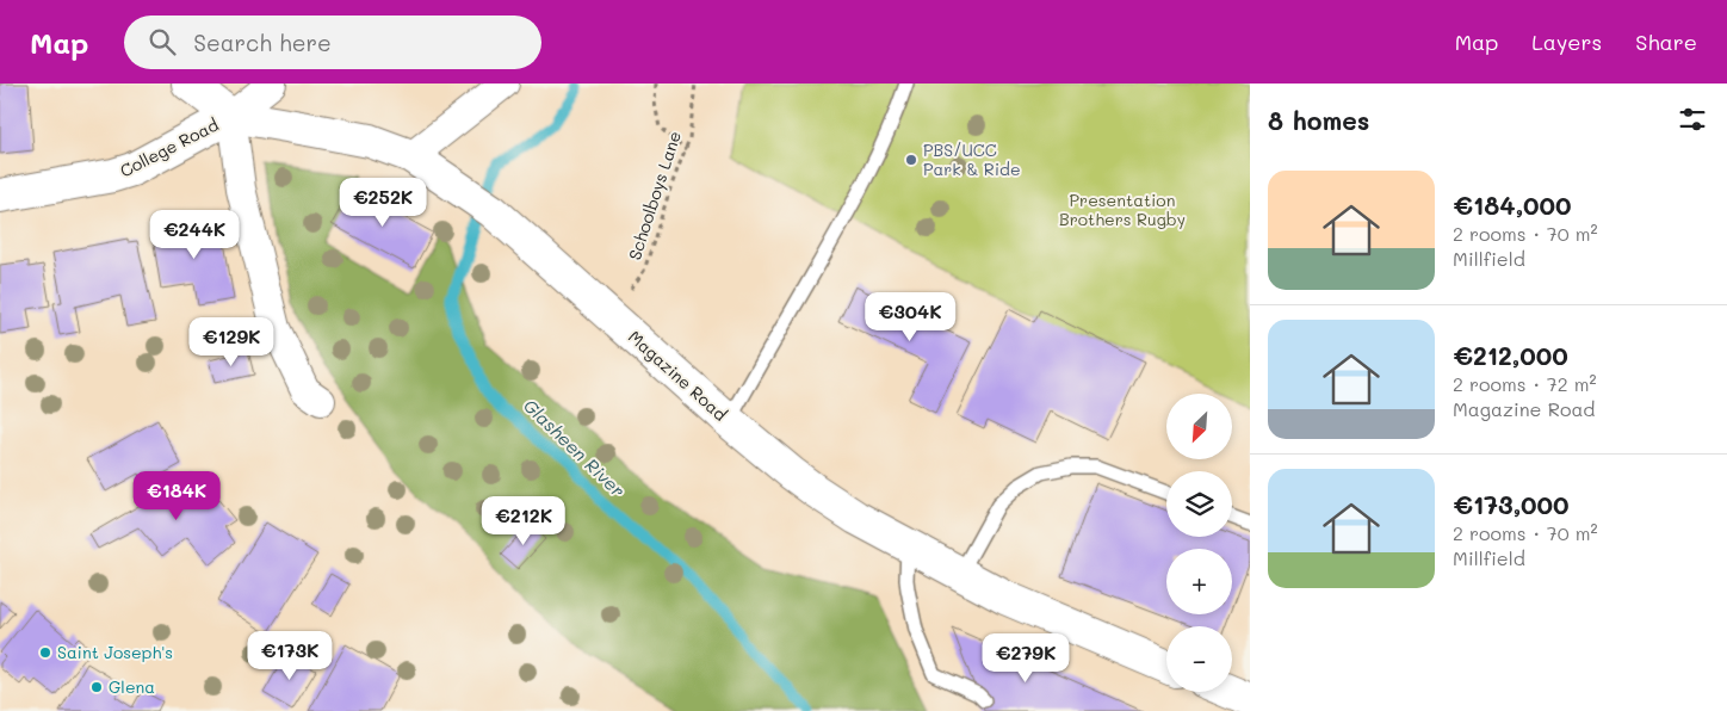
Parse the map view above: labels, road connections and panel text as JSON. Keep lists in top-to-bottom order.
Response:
{
  "streets": {
    "main road": ["College Road", "Magazine Road"],
    "path": ["Schoolboys Lane"]
  },
  "crossings": [
    ["College Road", "Magazine Road"]
  ],
  "water": ["Glasheen River"],
  "parks": ["Presentation Brothers Rugby"],
  "places": ["PBS/UCC Park & Ride", "Saint Joseph's", "Glena"],
  "north": "bottom left",
  "page": {
    "header": "Map",
    "search": "Search here",
    "nav": ["Map", "Layers", "Share"],
    "heading": "8 homes",
    "list": [
      {
        "name": "€184,000",
        "note": "2 rooms · 70 m² · Millfield"
      },
      {
        "name": "€212,000",
        "note": "2 rooms · 72 m² · Magazine Road"
      },
      {
        "name": "€173,000",
        "note": "2 rooms · 70 m² · Millfield"
      }
    ],
    "price": [
      "€252K",
      "€244K",
      "€304K",
      "€129K",
      "€184K",
      "€212K",
      "€173K",
      "€279K"
    ],
    "map_buttons": ["+", "−"]
  }
}
